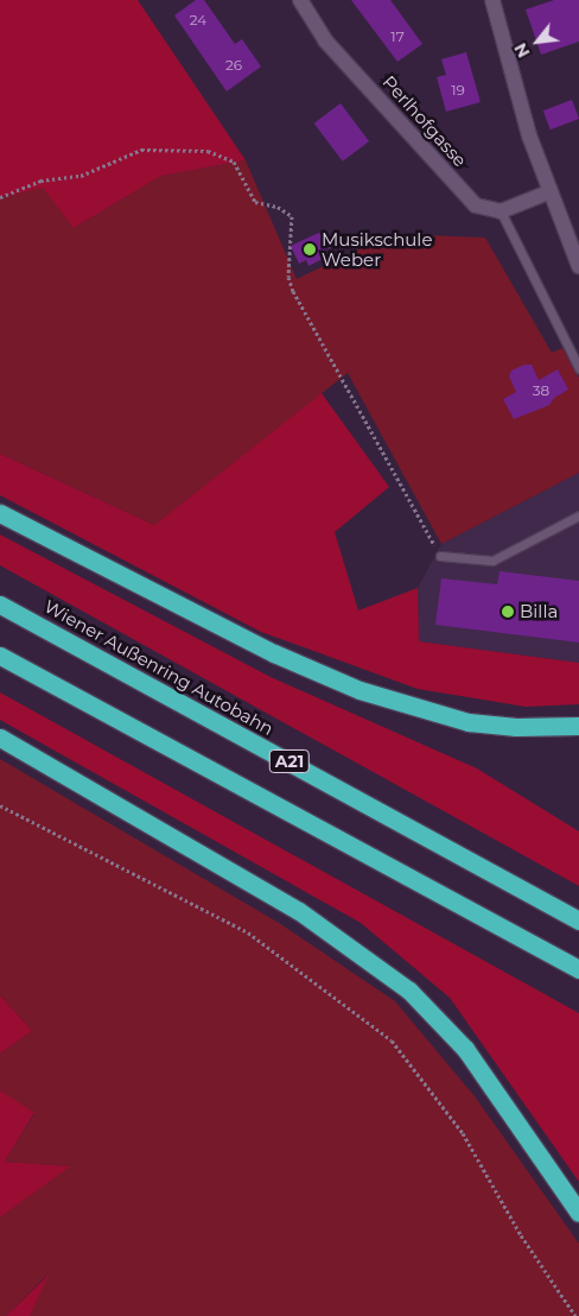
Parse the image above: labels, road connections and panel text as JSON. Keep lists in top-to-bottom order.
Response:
{
  "streets": {
    "highway": ["Wiener Außenring Autobahn", "A21"],
    "street": ["Perlhofgasse"]
  },
  "places": ["Musikschule Weber", "Billa"],
  "house_numbers": [
    "24",
    "17",
    "26",
    "19",
    "38"
  ],
  "north": "bottom left"
}
